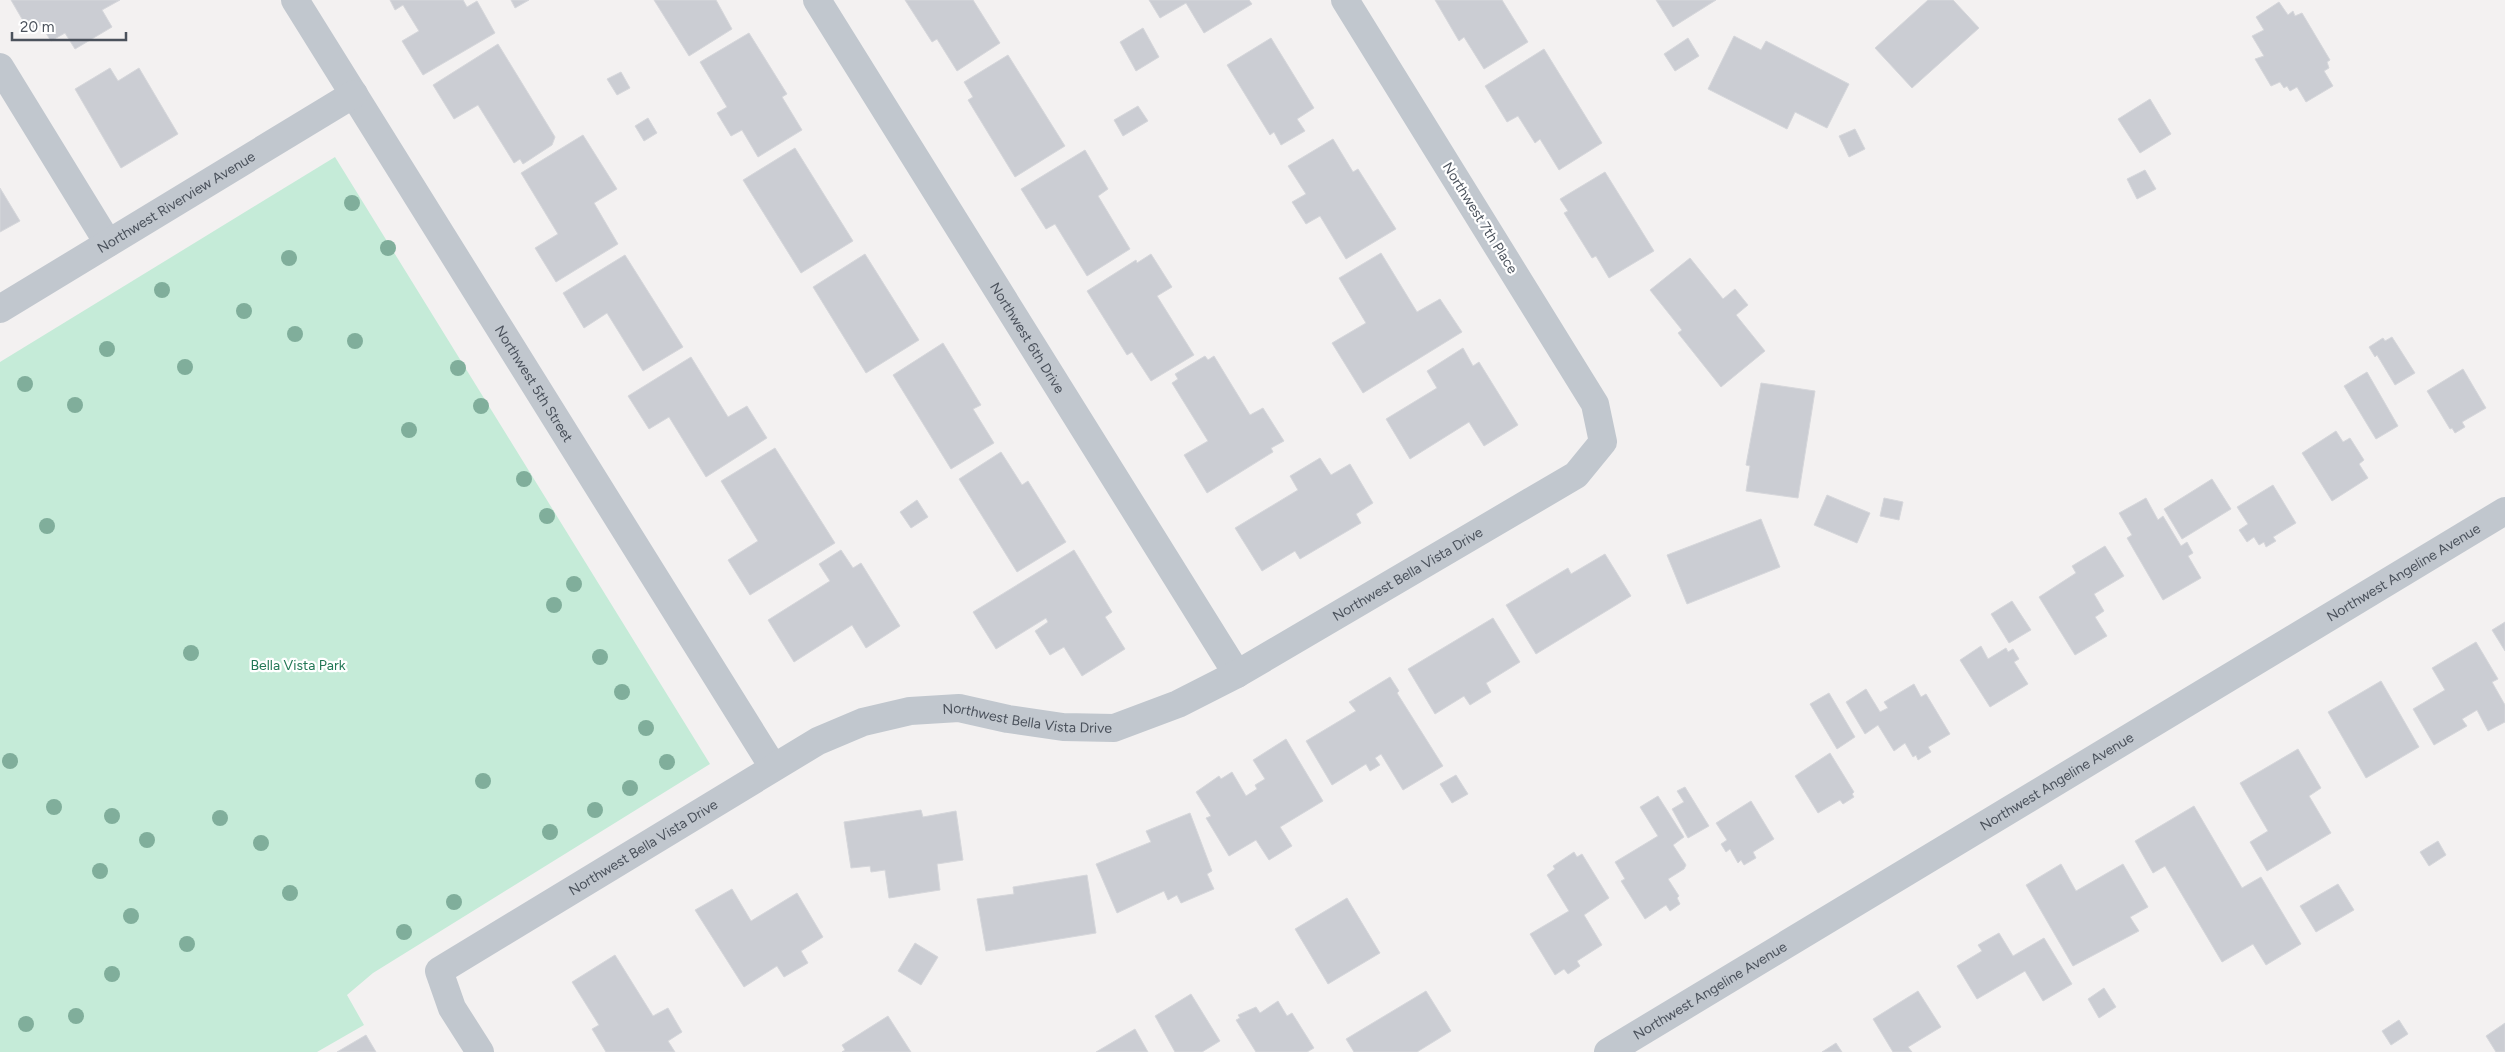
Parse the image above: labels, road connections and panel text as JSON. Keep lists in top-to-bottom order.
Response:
{
  "streets": {
    "street": [
      "Northwest Riverview Avenue",
      "Northwest 7th Place",
      "Northwest 6th Drive",
      "Northwest 5th Street",
      "Northwest Angeline Avenue",
      "Northwest Bella Vista Drive"
    ]
  },
  "crossings": [
    ["Northwest Riverview Avenue", "Northwest 5th Street"],
    ["Northwest 7th Place", "Northwest Bella Vista Drive"],
    ["Northwest 6th Drive", "Northwest Bella Vista Drive"],
    ["Northwest 5th Street", "Northwest Bella Vista Drive"]
  ],
  "parks": ["Bella Vista Park"],
  "scale_bar": "20 m"
}
